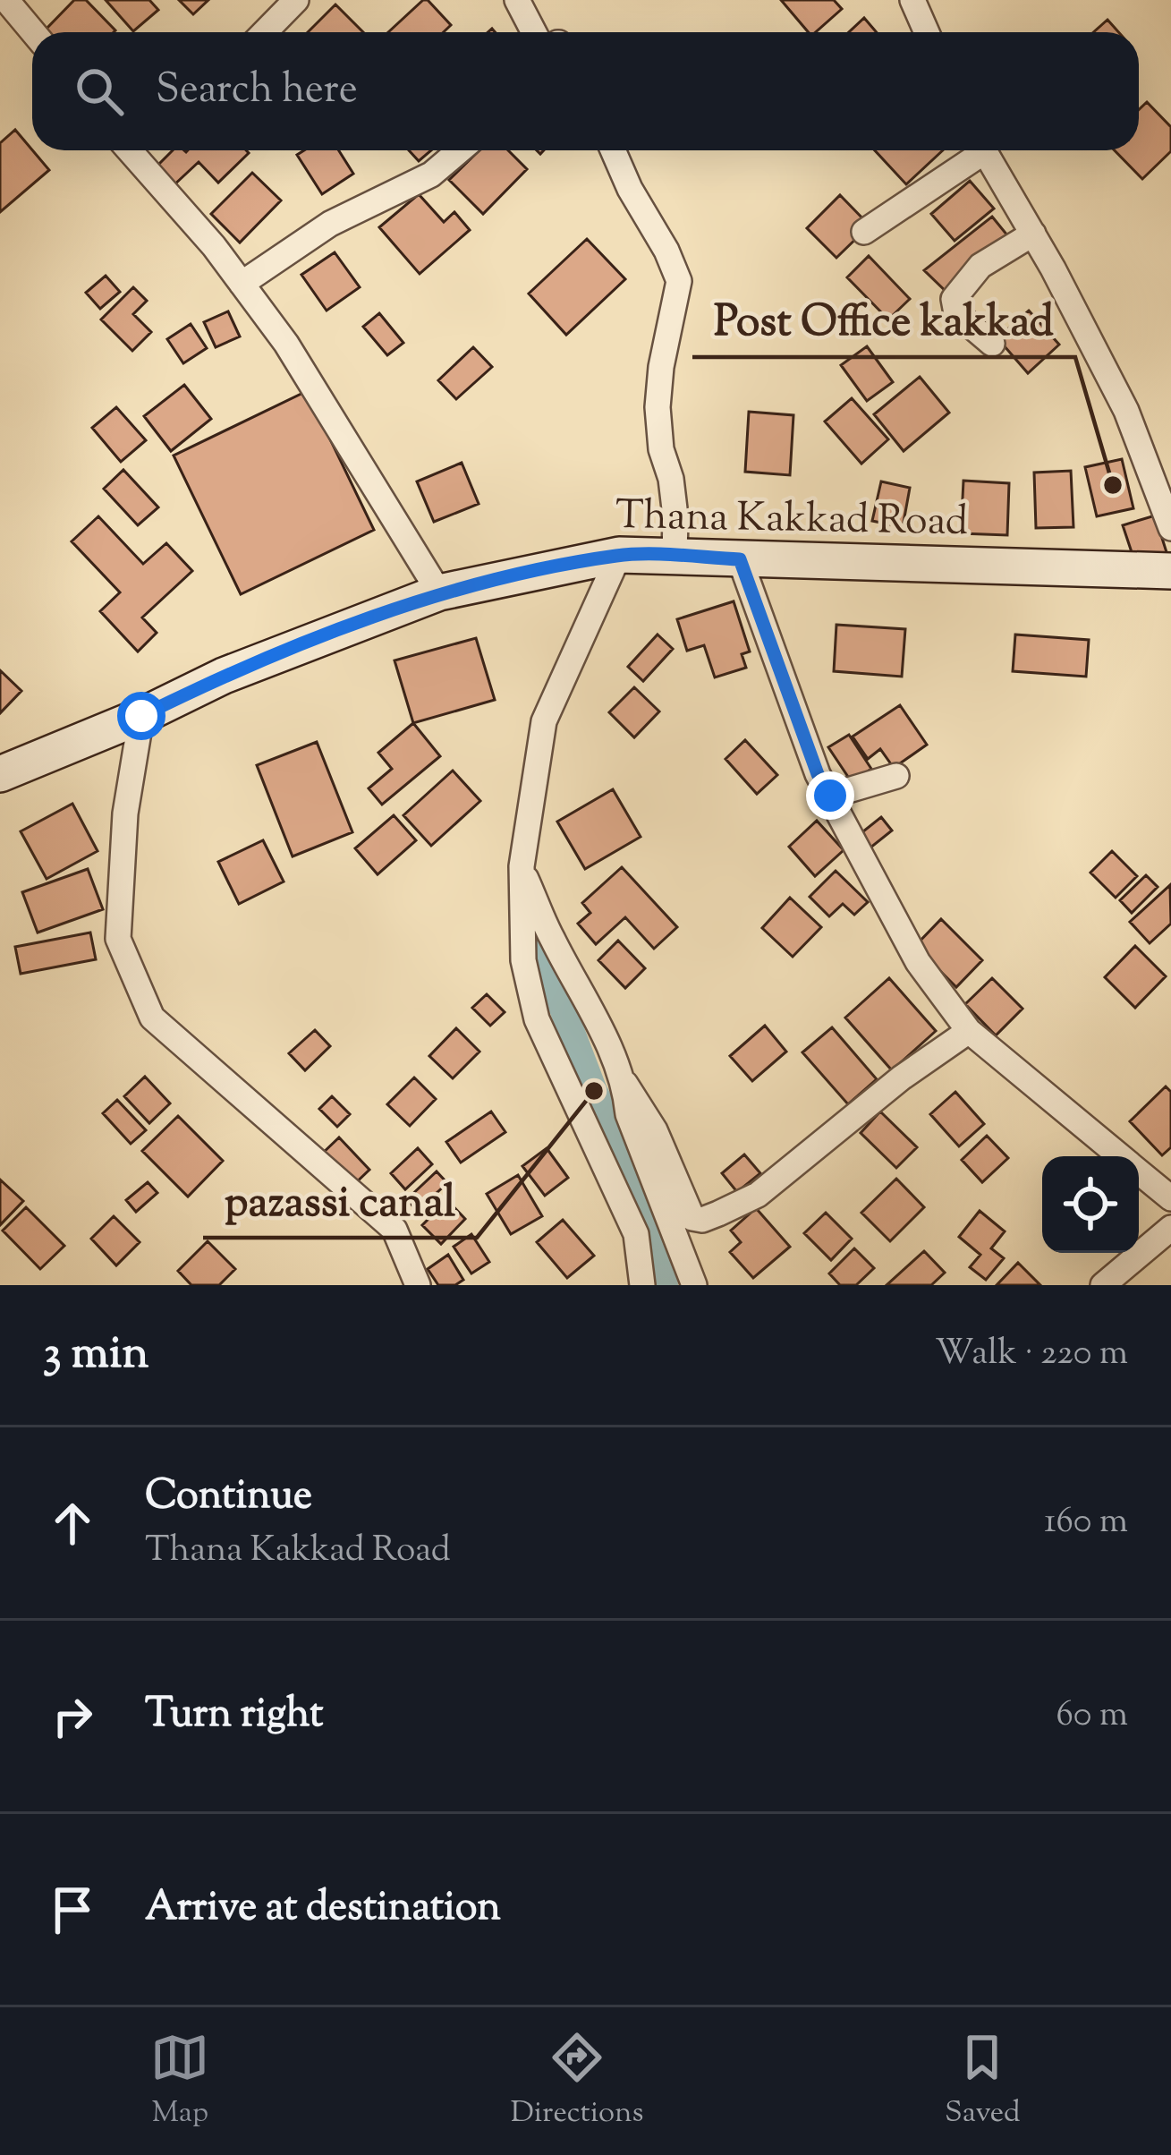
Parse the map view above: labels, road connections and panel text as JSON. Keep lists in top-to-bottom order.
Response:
{
  "streets": {
    "main road": ["Thana Kakkad Road"]
  },
  "places": ["Post Office kakkad", "pazassi canal"],
  "page": {
    "search": "Search here",
    "heading": ["3 min", "Walk · 220 m"],
    "list": [
      ["Continue", "Thana Kakkad Road", "160 m"],
      ["Turn right", "60 m"],
      "Arrive at destination"
    ],
    "nav": ["Map", "Directions", "Saved"]
  }
}
